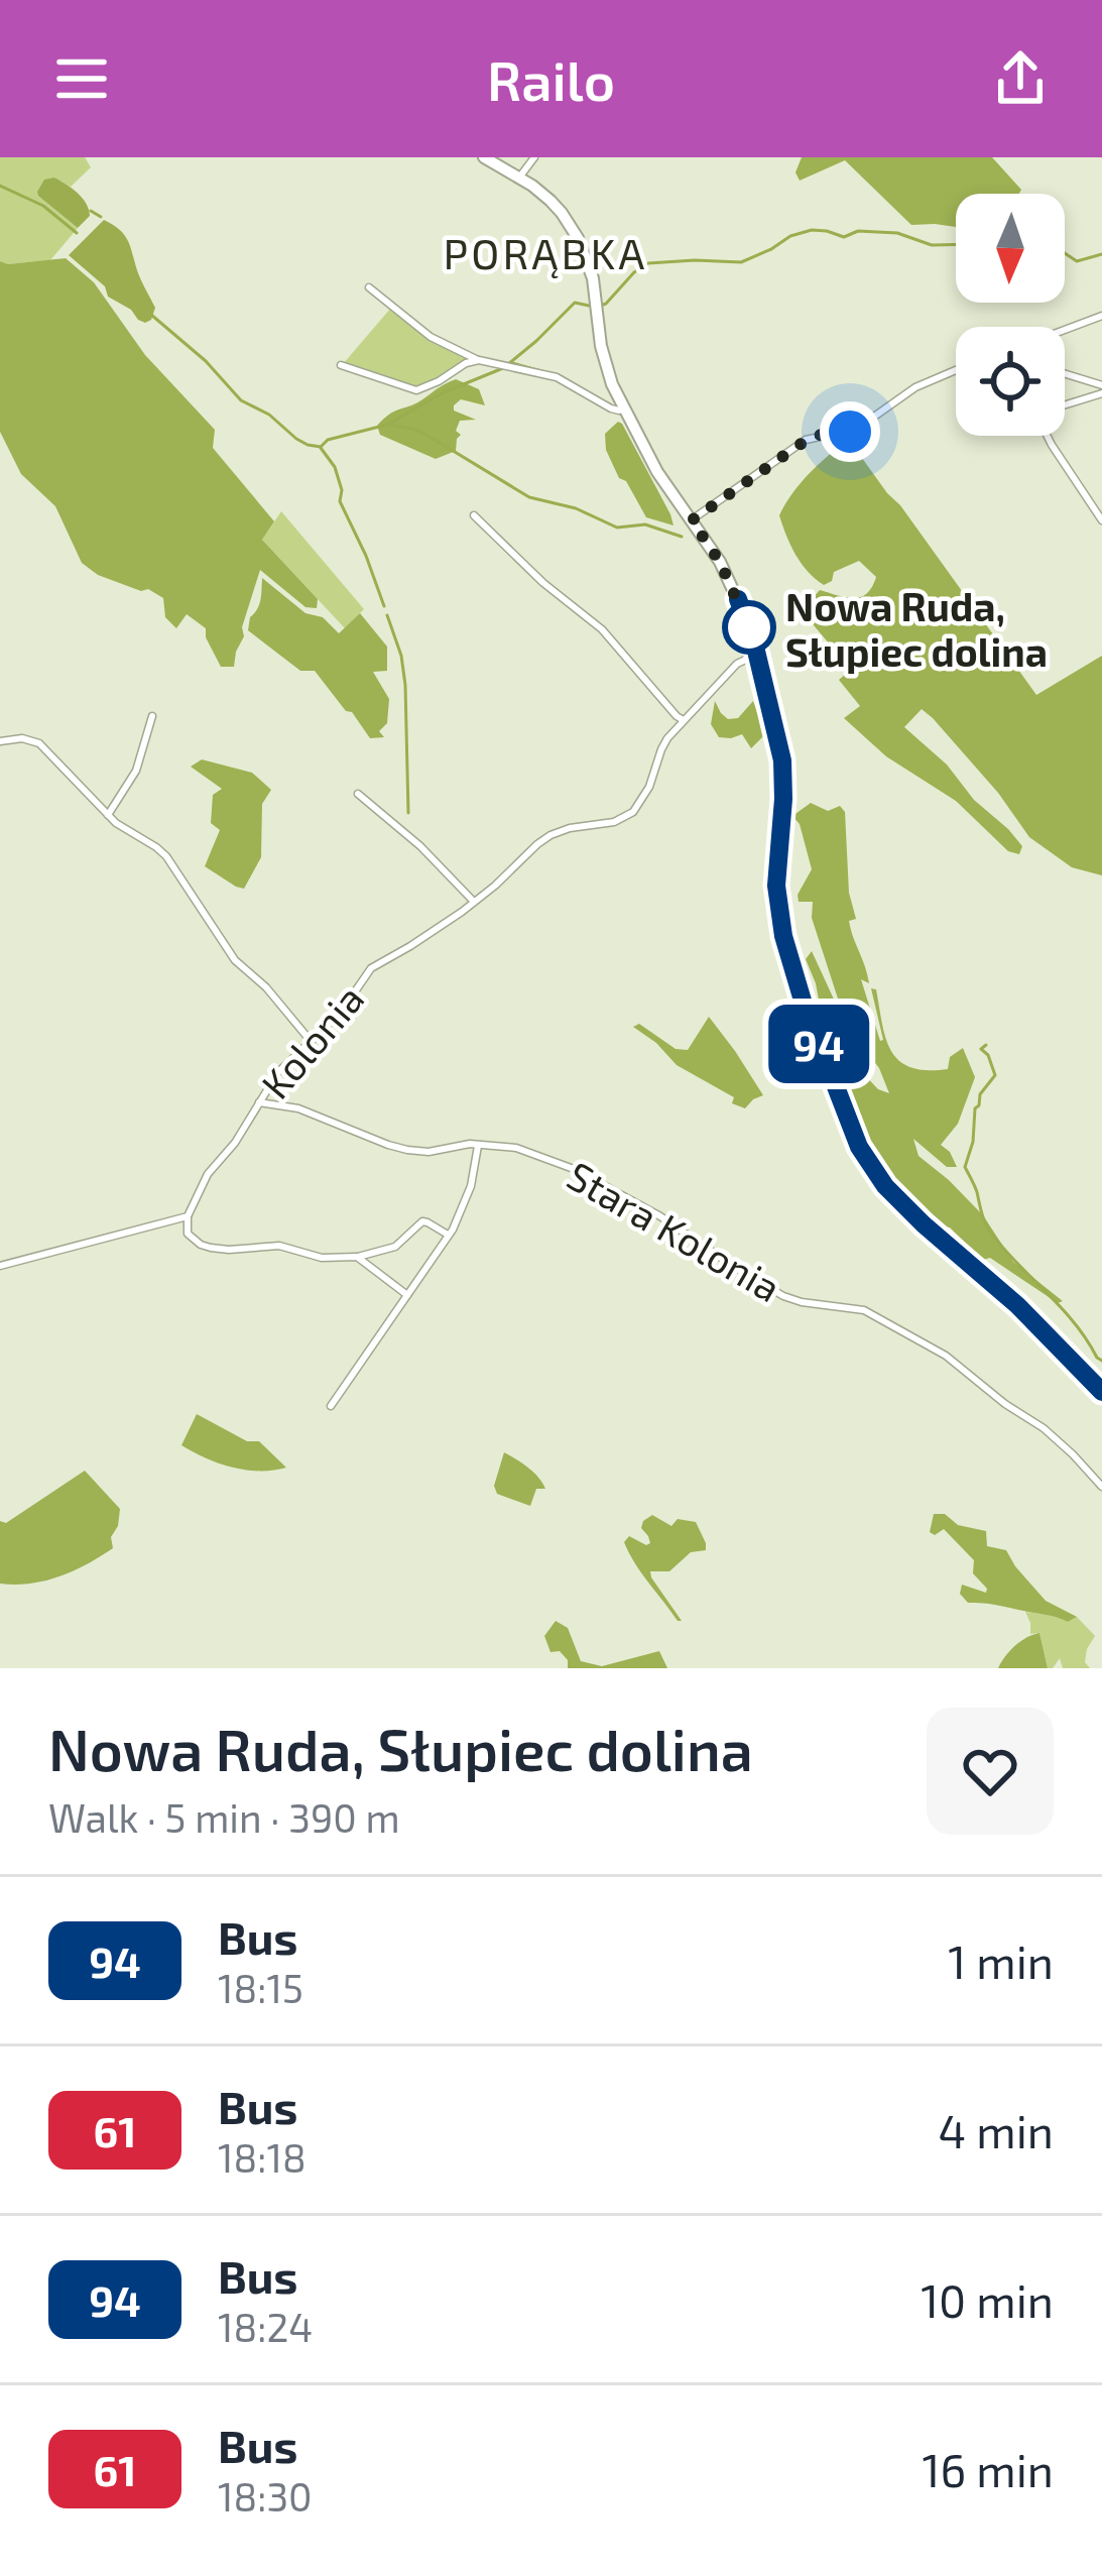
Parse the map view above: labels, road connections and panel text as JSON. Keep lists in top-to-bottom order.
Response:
{
  "streets": {
    "street": ["Kolonia", "Stara Kolonia"]
  },
  "crossings": [
    ["Kolonia", "Stara Kolonia"]
  ],
  "districts": ["PORĄBKA"],
  "places": ["Nowa Ruda, Słupiec dolina"],
  "lines": ["bus line 94"],
  "north": "bottom",
  "page": {
    "header": "Railo",
    "on_map": "94",
    "heading": ["Nowa Ruda, Słupiec dolina", "Walk · 5 min · 390 m"],
    "list": [
      {
        "mark": "94",
        "name": "Bus",
        "note": "18:15",
        "value": "1 min"
      },
      {
        "mark": "61",
        "name": "Bus",
        "note": "18:18",
        "value": "4 min"
      },
      {
        "mark": "94",
        "name": "Bus",
        "note": "18:24",
        "value": "10 min"
      },
      {
        "mark": "61",
        "name": "Bus",
        "note": "18:30",
        "value": "16 min"
      }
    ]
  }
}
